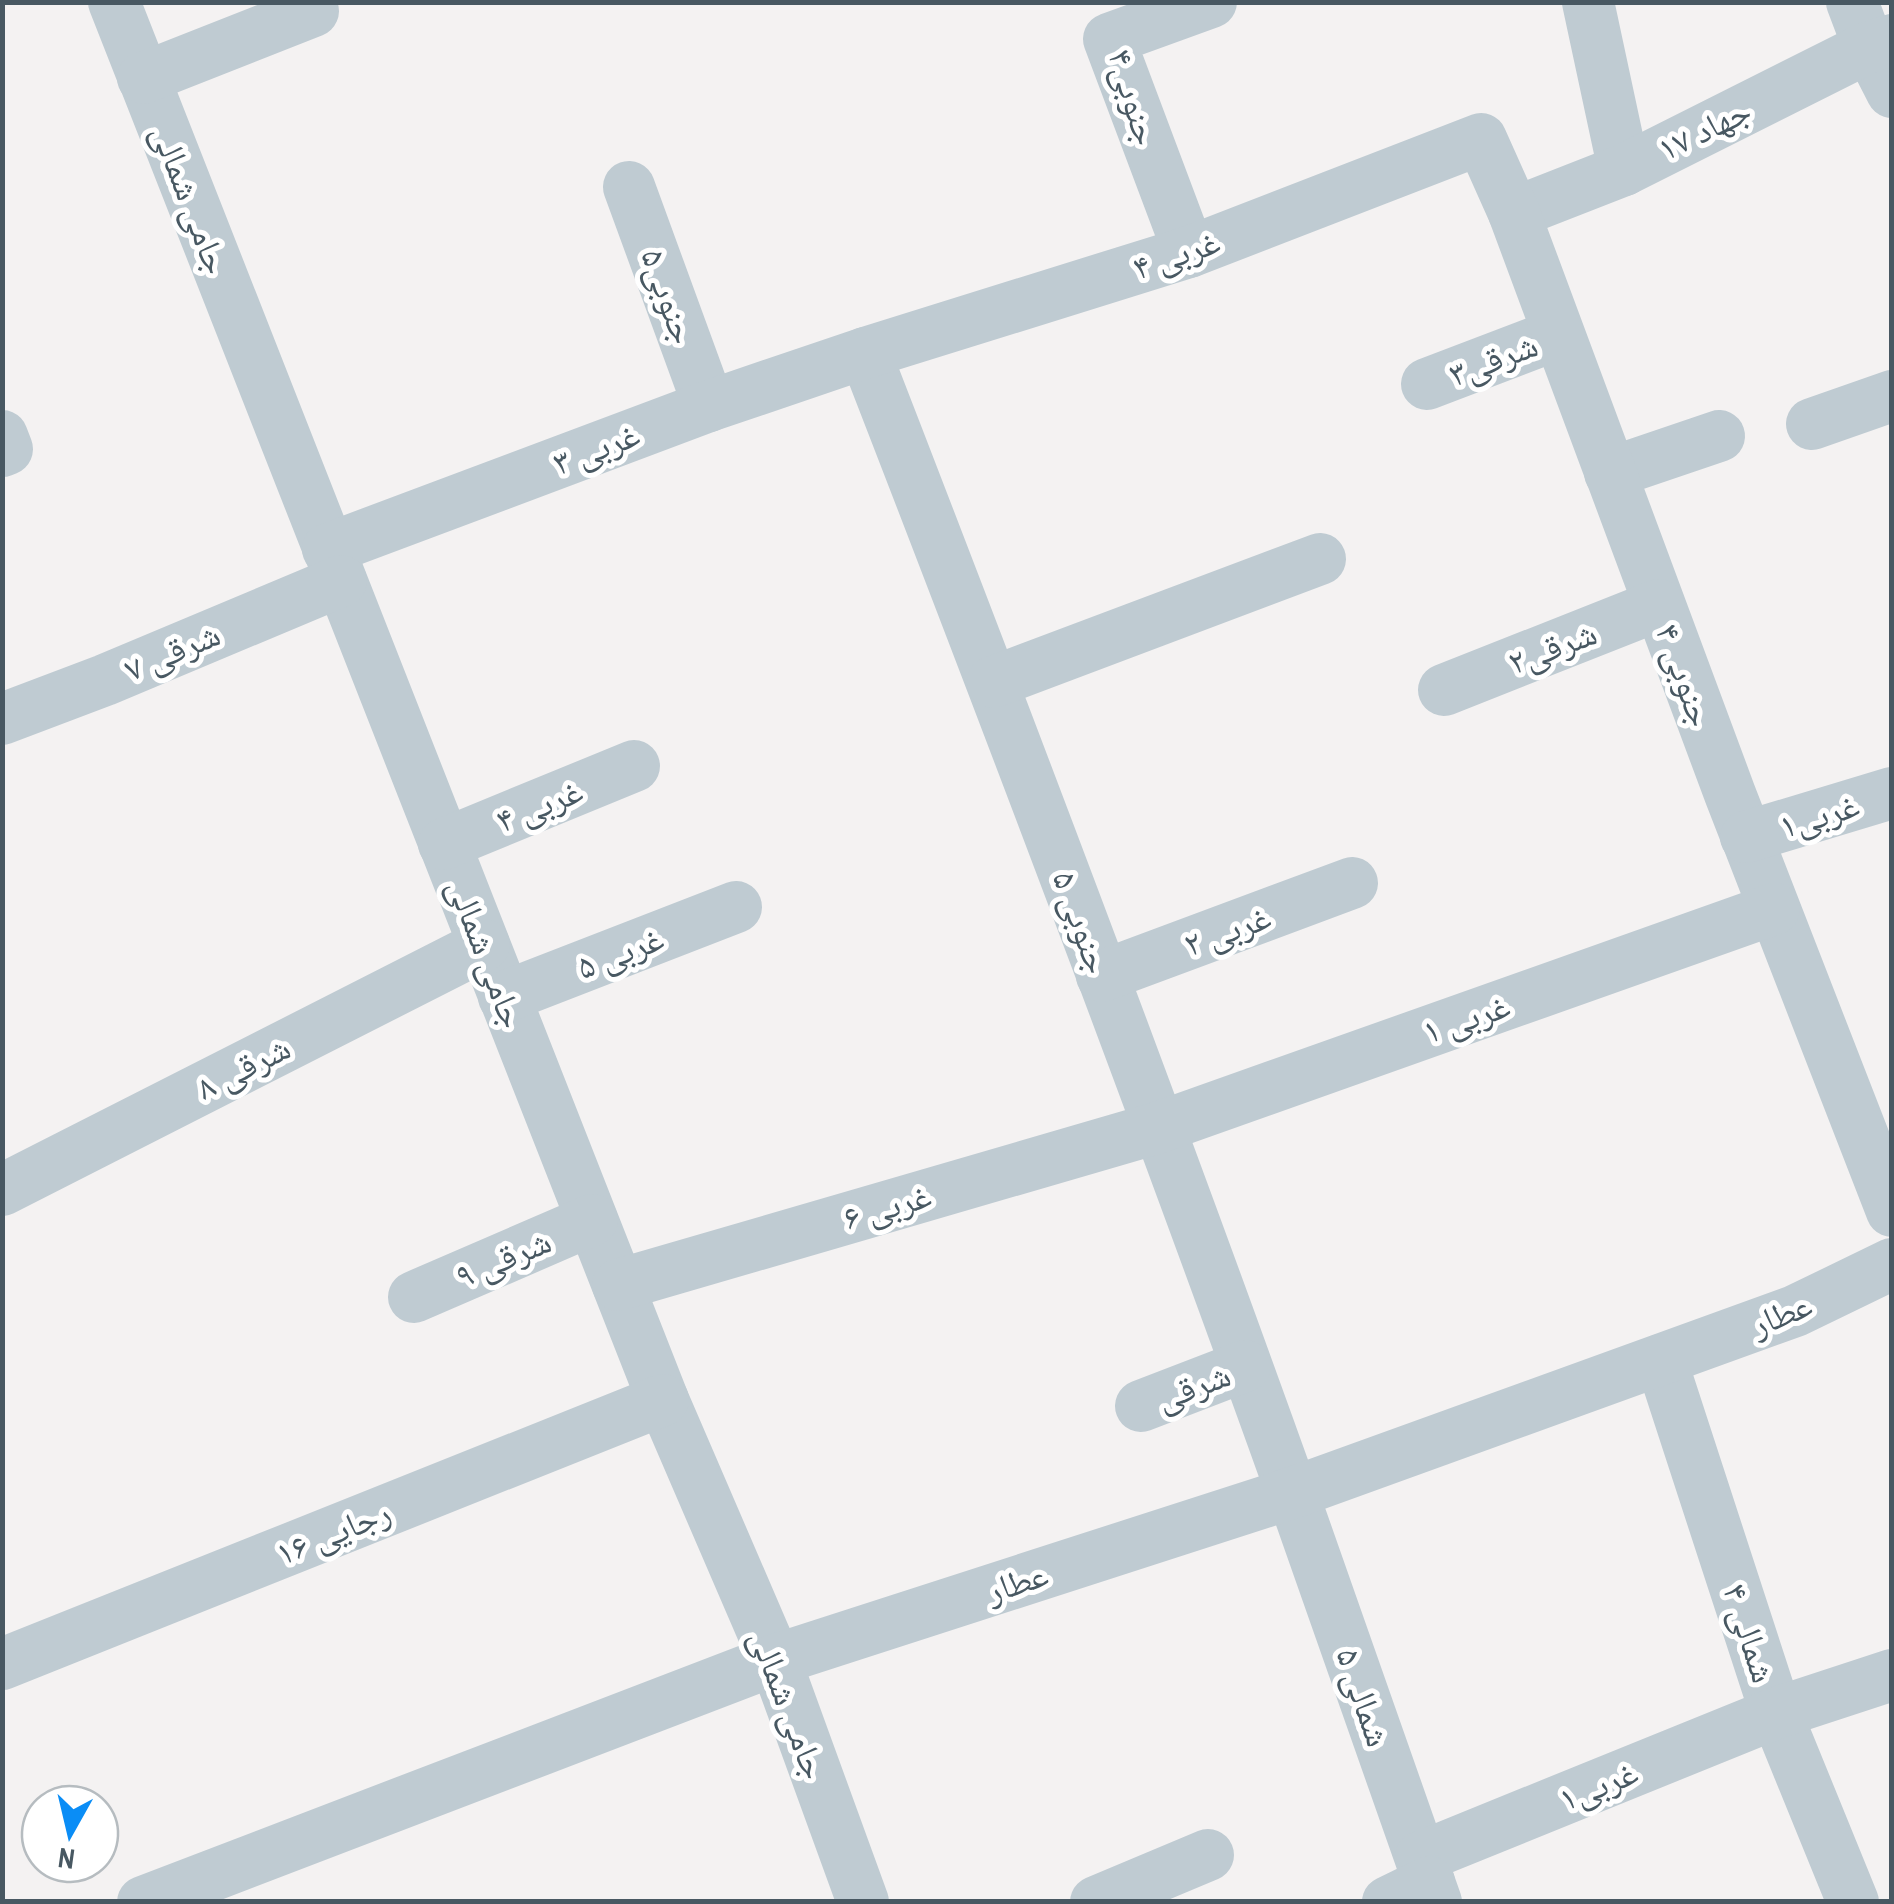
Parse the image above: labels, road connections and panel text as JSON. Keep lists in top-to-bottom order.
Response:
{
  "streets": {
    "street": [
      "جنوبی۴",
      "جهاد ۱۷",
      "جامی شمالی",
      "غربی ۴",
      "جنوبی۵",
      "شرقی۳",
      "غربی ۳",
      "شرقی۲",
      "شرقی ۷",
      "جنوبی ۴",
      "غربی۱",
      "جنوبی ۵",
      "غربی ۲",
      "غربی ۵",
      "غربی ۱",
      "شرقی ۸",
      "غربی ۶",
      "شرقی ۹",
      "عطار",
      "شرقی",
      "رجایی ۱۶",
      "شمالی ۴",
      "شمالی ۵"
    ]
  },
  "crossings": [
    ["جنوبی۴", "غربی ۴"],
    ["جهاد ۱۷", "جنوبی ۴"],
    ["جامی شمالی", "غربی ۴"],
    ["جامی شمالی", "غربی ۳"],
    ["جامی شمالی", "شرقی ۷"],
    ["جامی شمالی", "غربی ۵"],
    ["جامی شمالی", "شرقی ۸"],
    ["جامی شمالی", "غربی ۶"],
    ["جامی شمالی", "شرقی ۹"],
    ["جامی شمالی", "عطار"],
    ["جامی شمالی", "رجایی ۱۶"],
    ["غربی ۴", "غربی ۳"],
    ["غربی ۴", "جنوبی ۴"],
    ["غربی ۴", "جنوبی ۵"],
    ["جنوبی۵", "غربی ۳"],
    ["شرقی۳", "جنوبی ۴"],
    ["غربی ۳", "شرقی ۷"],
    ["غربی ۳", "جنوبی ۵"],
    ["شرقی۲", "جنوبی ۴"],
    ["جنوبی ۴", "غربی۱"],
    ["جنوبی ۴", "غربی ۱"],
    ["غربی۱", "شمالی ۴"],
    ["غربی۱", "شمالی ۵"],
    ["جنوبی ۵", "غربی ۲"],
    ["جنوبی ۵", "غربی ۱"],
    ["جنوبی ۵", "غربی ۶"],
    ["جنوبی ۵", "عطار"],
    ["جنوبی ۵", "شرقی"],
    ["جنوبی ۵", "شمالی ۵"],
    ["غربی ۱", "غربی ۶"],
    ["عطار", "شمالی ۴"],
    ["عطار", "شمالی ۵"]
  ],
  "north": "bottom"
}
